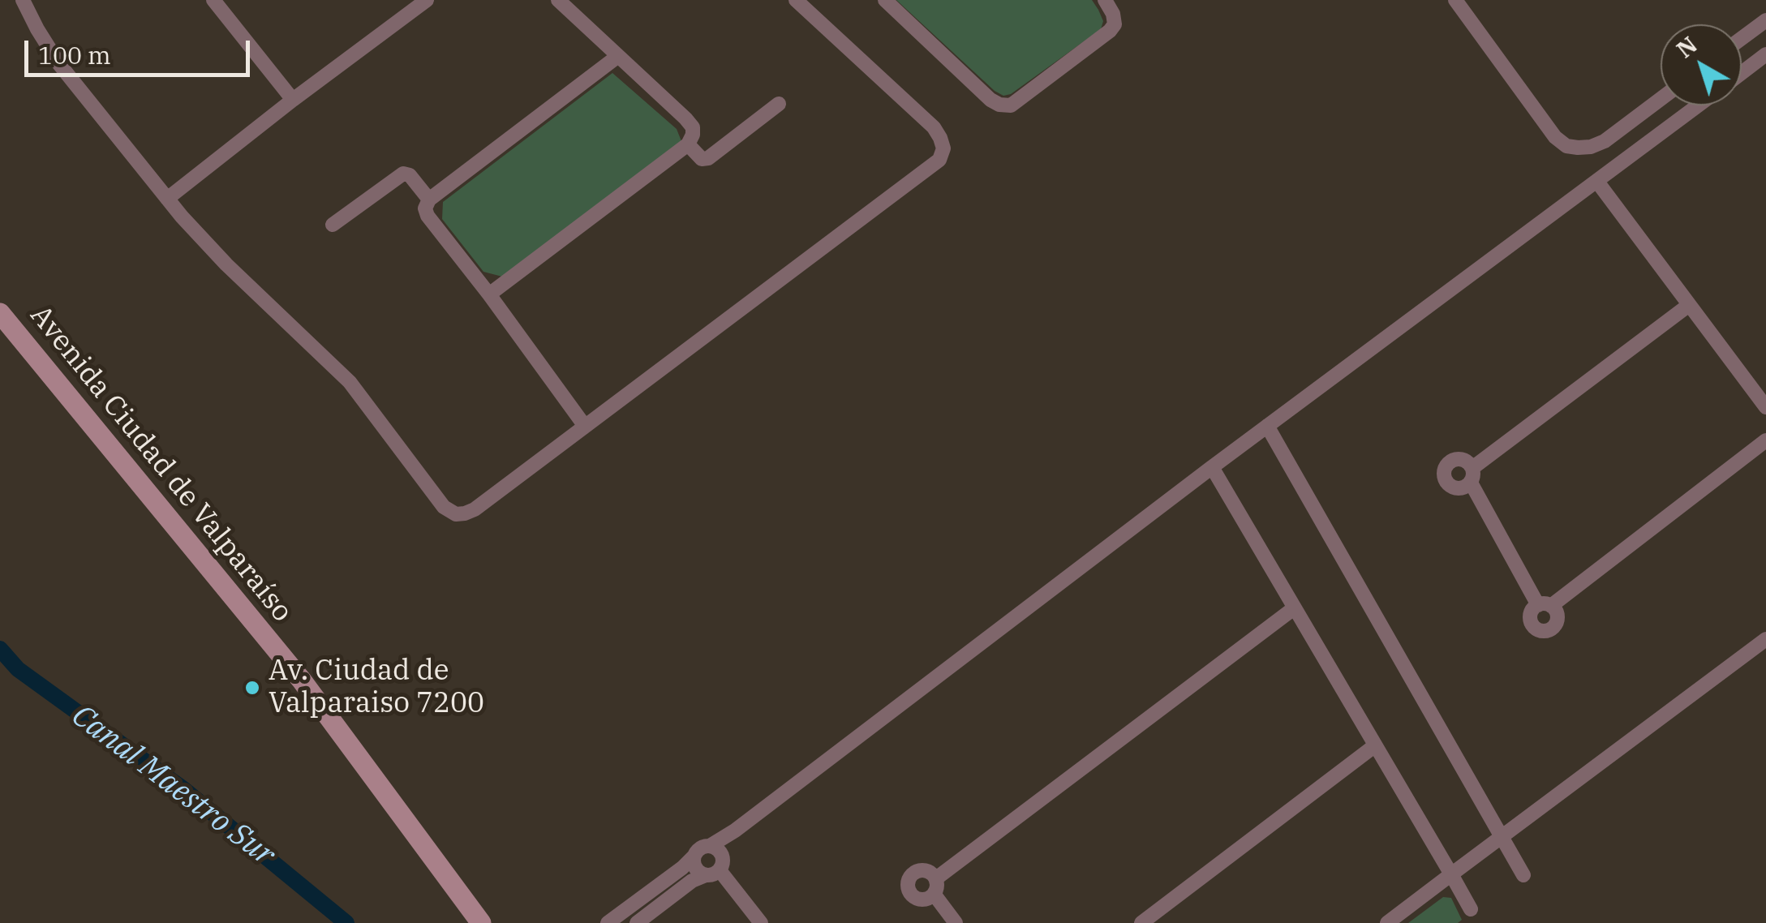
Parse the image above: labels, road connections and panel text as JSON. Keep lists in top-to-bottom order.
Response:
{
  "streets": {
    "main road": ["Avenida Ciudad de Valparaíso"]
  },
  "water": ["Canal Maestro Sur"],
  "places": ["Av. Ciudad de Valparaiso 7200"],
  "scale_bar": "100 m",
  "north": "top left"
}
